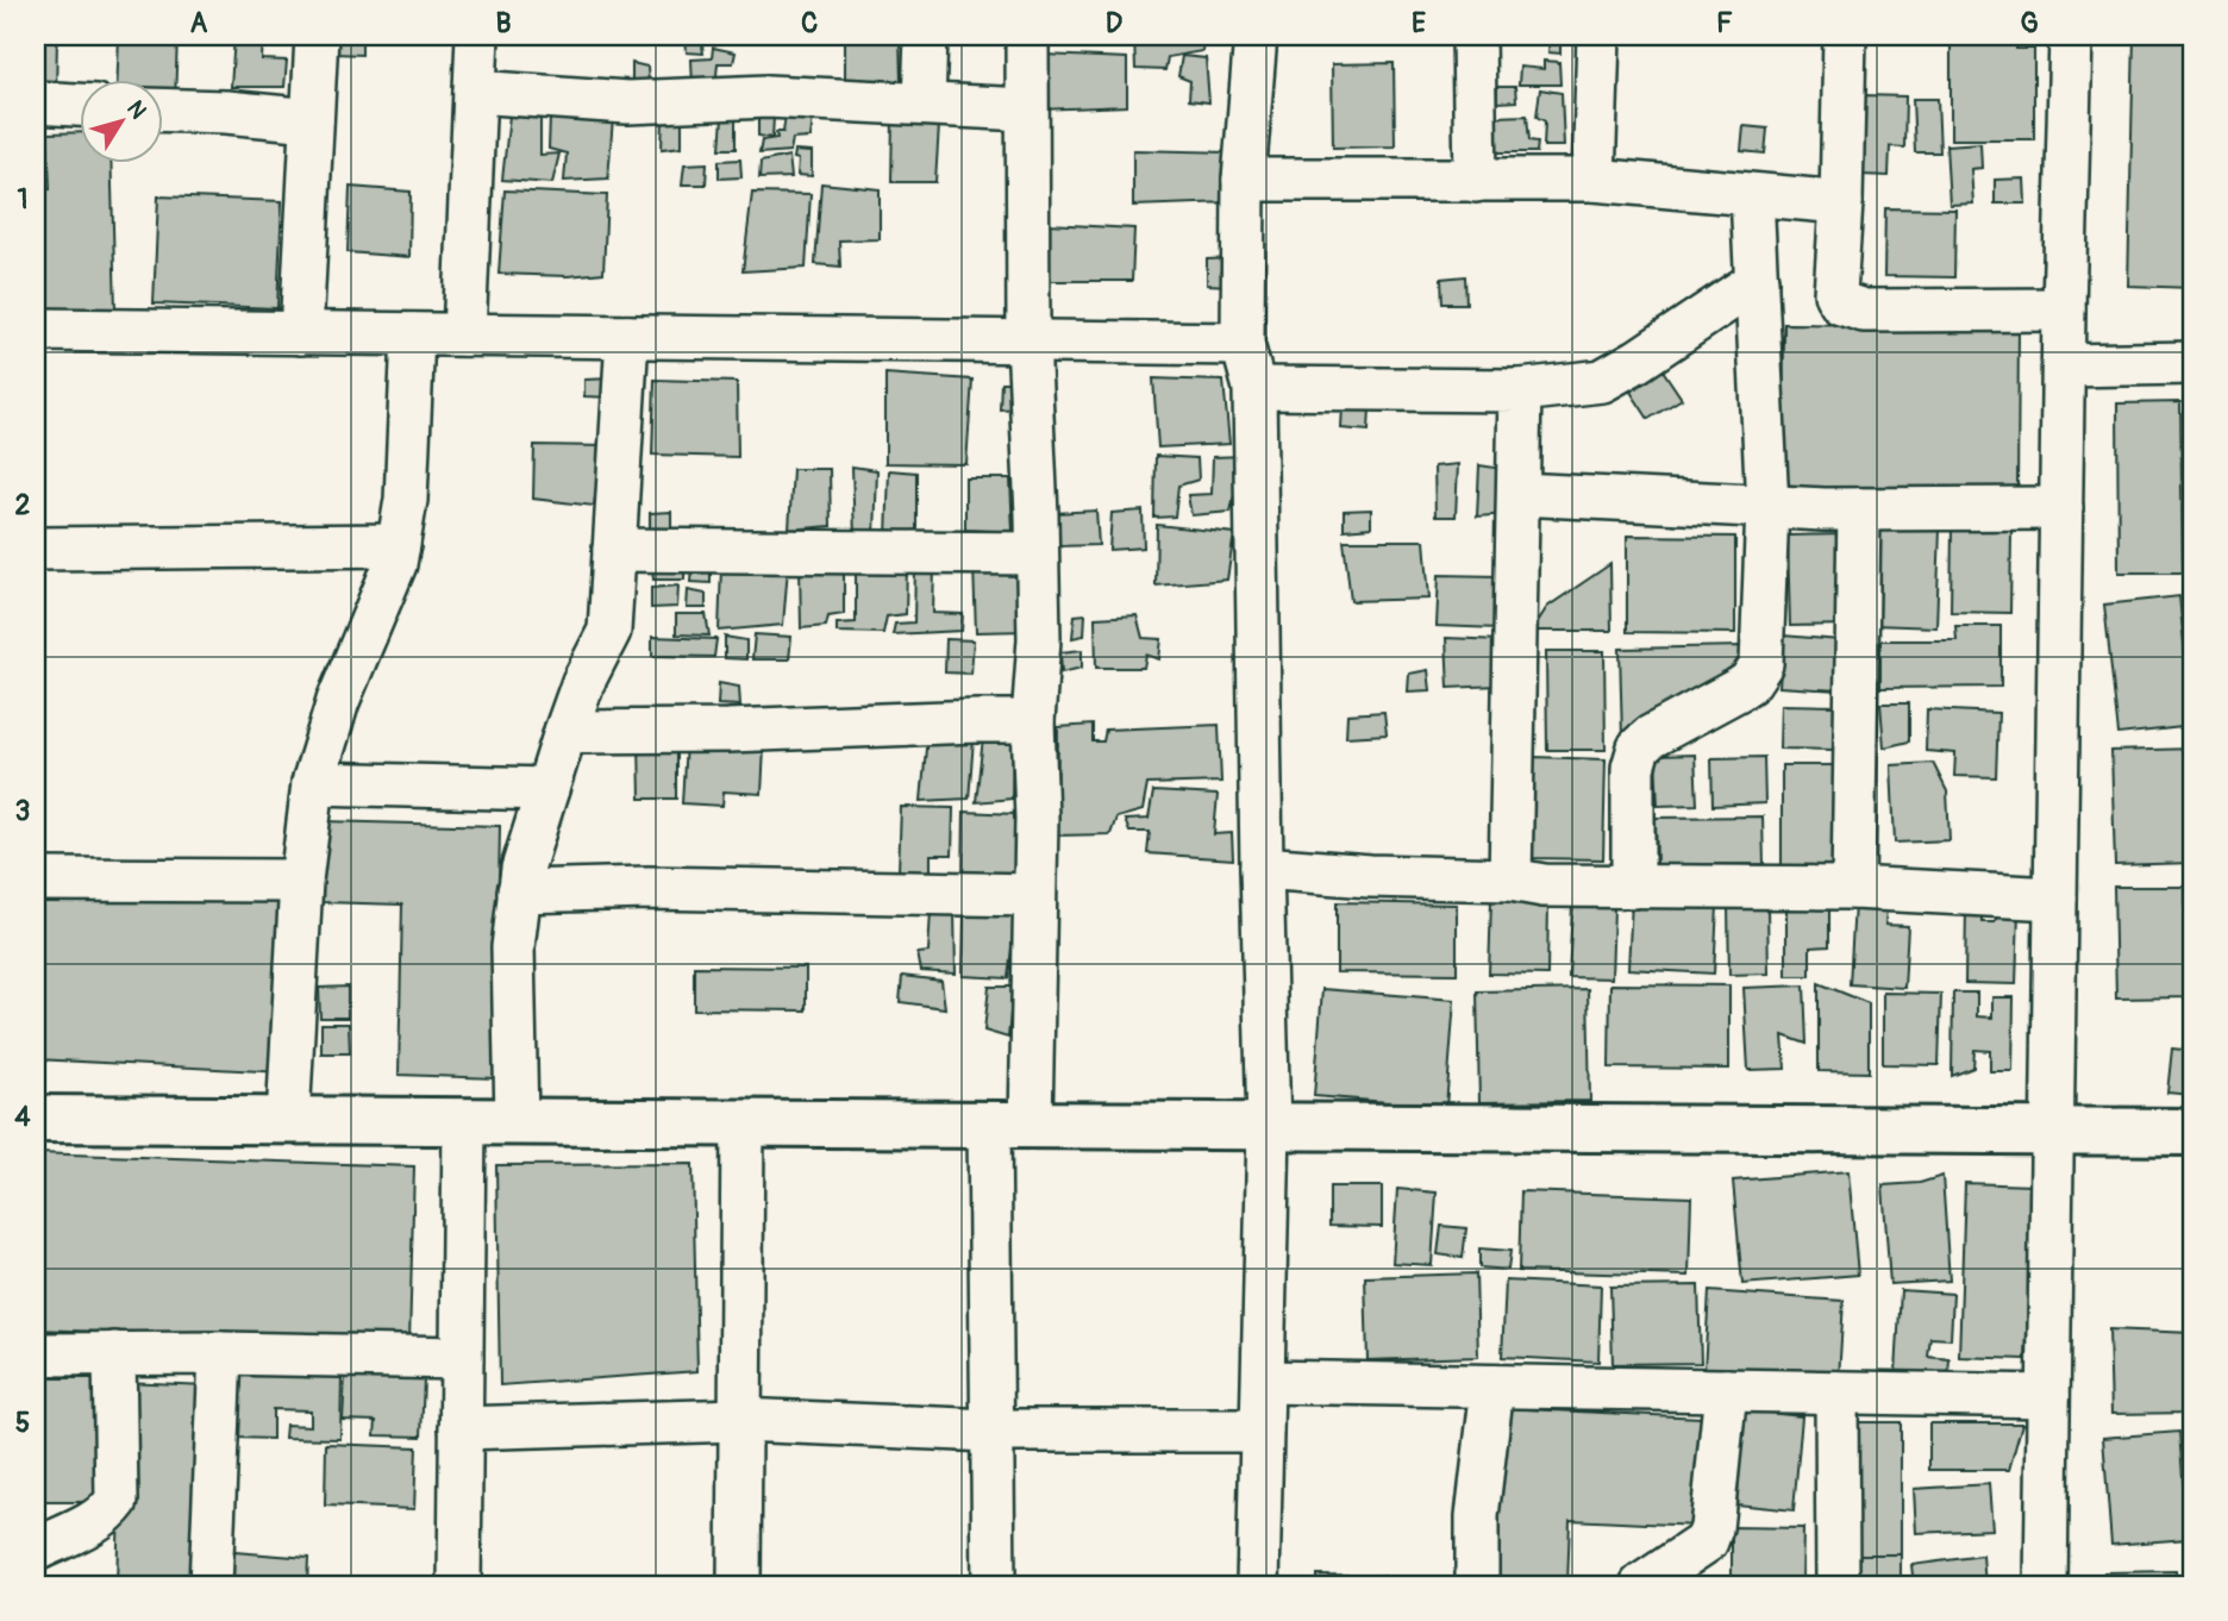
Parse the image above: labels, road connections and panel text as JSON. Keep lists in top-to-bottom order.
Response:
{
  "north": "top right",
  "grid": {
    "columns": [
      "A",
      "B",
      "C",
      "D",
      "E",
      "F",
      "G"
    ],
    "rows": [
      "1",
      "2",
      "3",
      "4",
      "5"
    ]
  }
}
